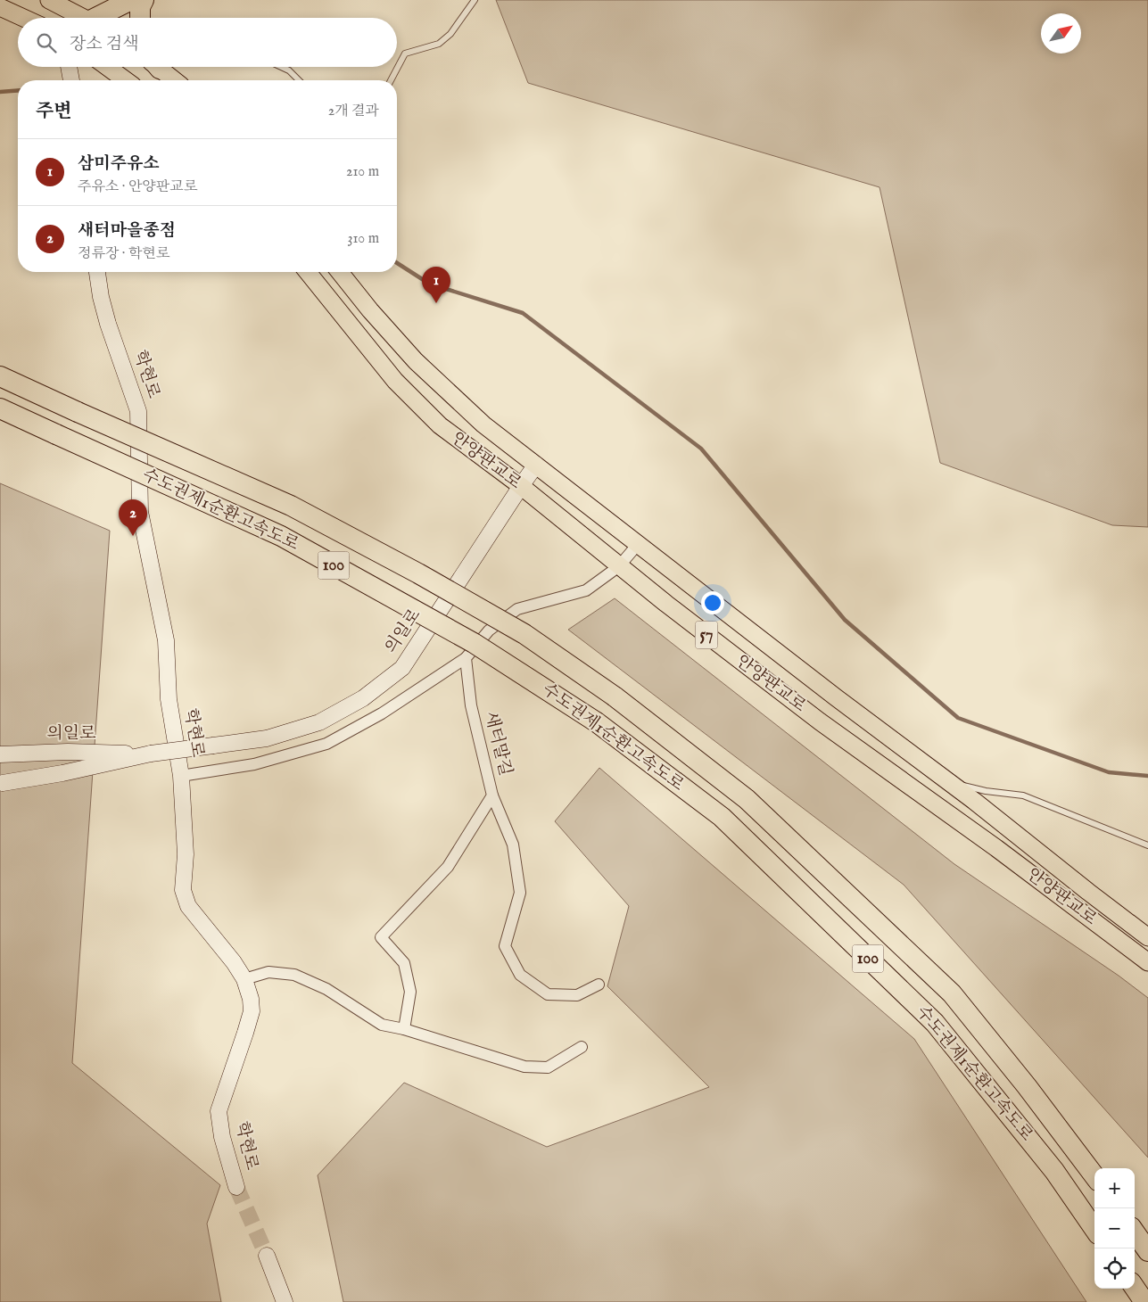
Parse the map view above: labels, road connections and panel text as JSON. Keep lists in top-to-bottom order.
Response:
{
  "streets": {
    "highway": ["수도권제1순환고속도로", "100"],
    "main road": ["안양판교로", "57"],
    "street": ["학현로", "의일로", "새터말길"]
  },
  "crossings": [
    ["안양판교로", "의일로"]
  ],
  "north": "top right",
  "page": {
    "search": "장소 검색",
    "heading": ["주변", "2개 결과"],
    "list": [
      {
        "mark": "1",
        "name": "삼미주유소",
        "note": "주유소 · 안양판교로",
        "value": "210 m"
      },
      {
        "mark": "2",
        "name": "새터마을종점",
        "note": "정류장 · 학현로",
        "value": "310 m"
      }
    ],
    "pins": ["1", "2"],
    "map_buttons": ["+", "−"]
  }
}
